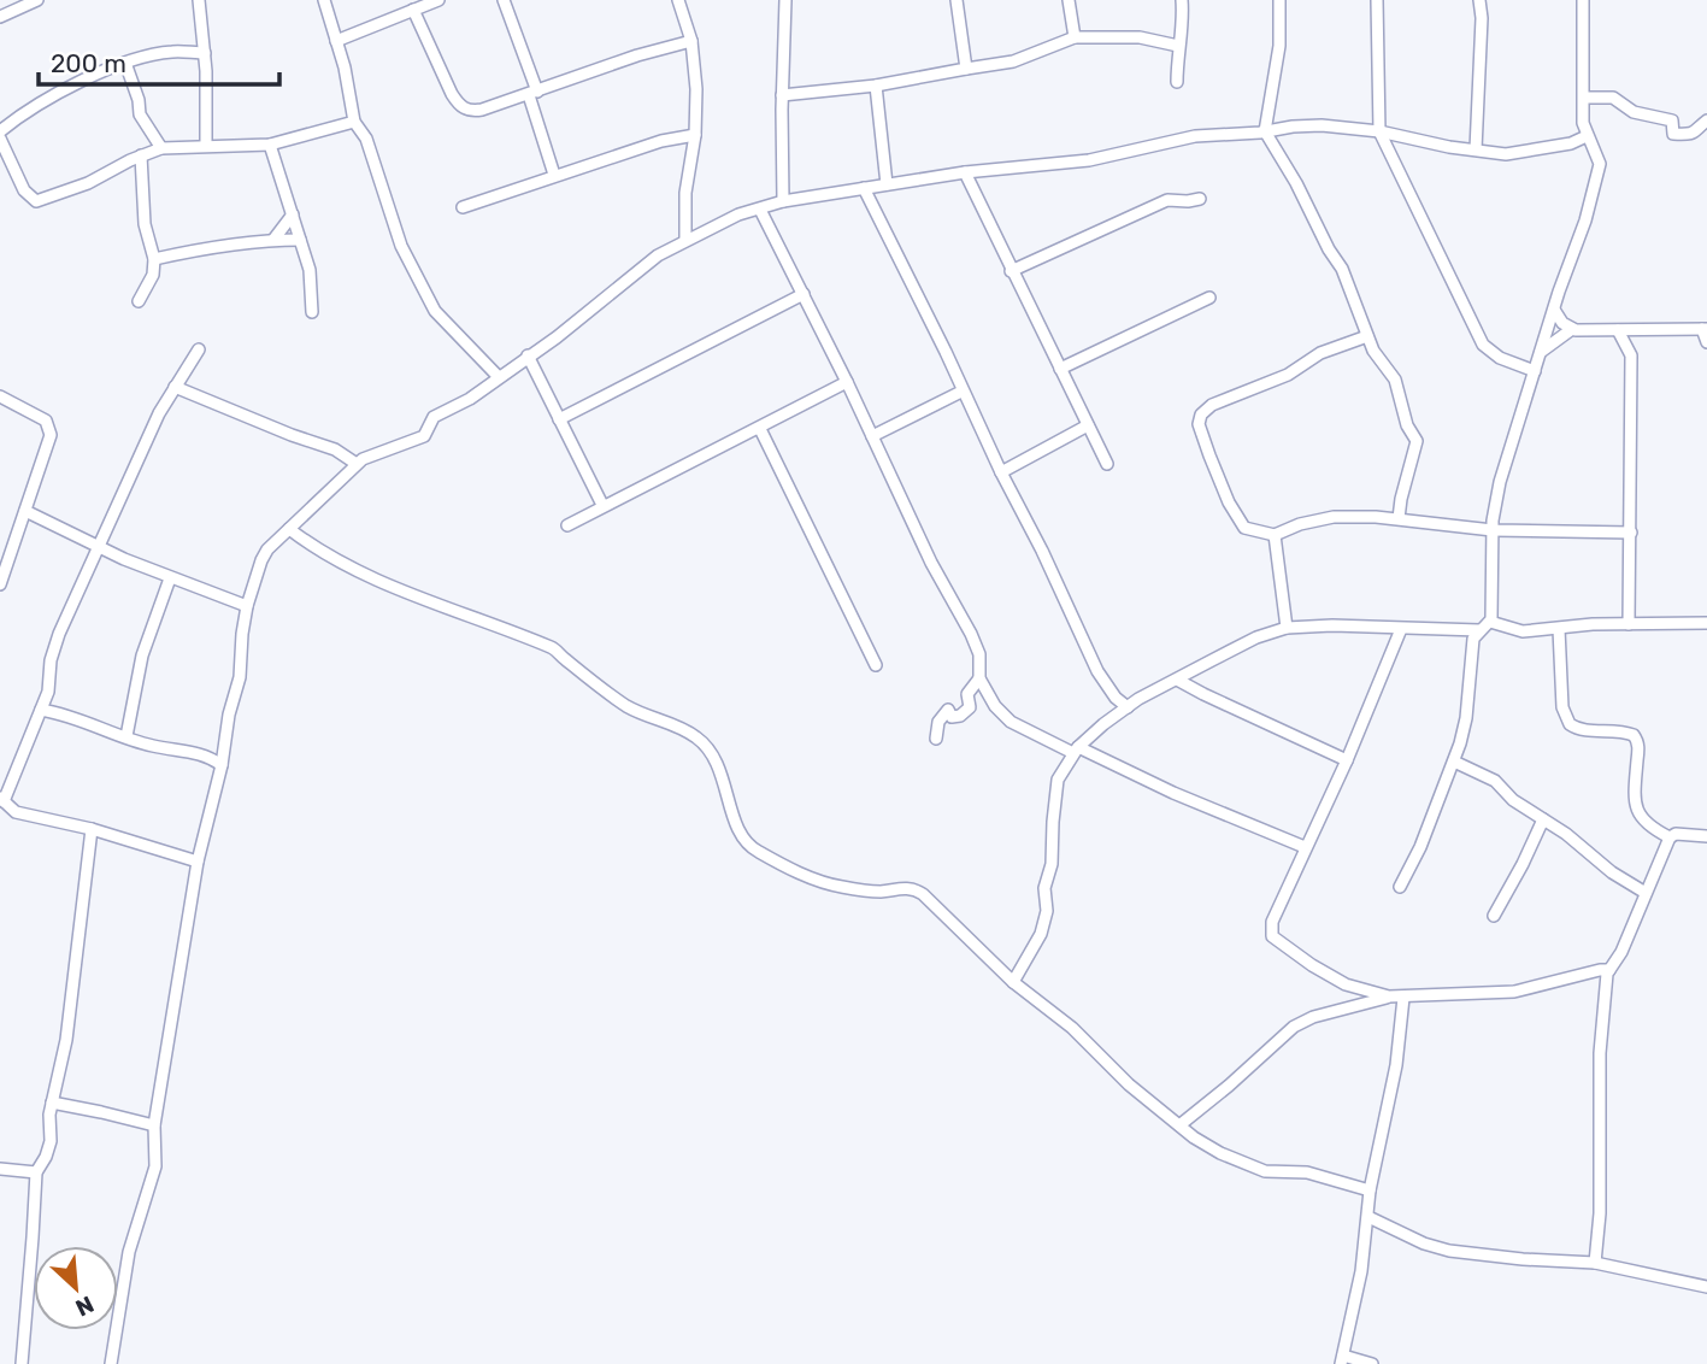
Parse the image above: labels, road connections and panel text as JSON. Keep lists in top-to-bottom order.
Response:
{
  "scale_bar": "200 m",
  "north": "bottom right"
}
